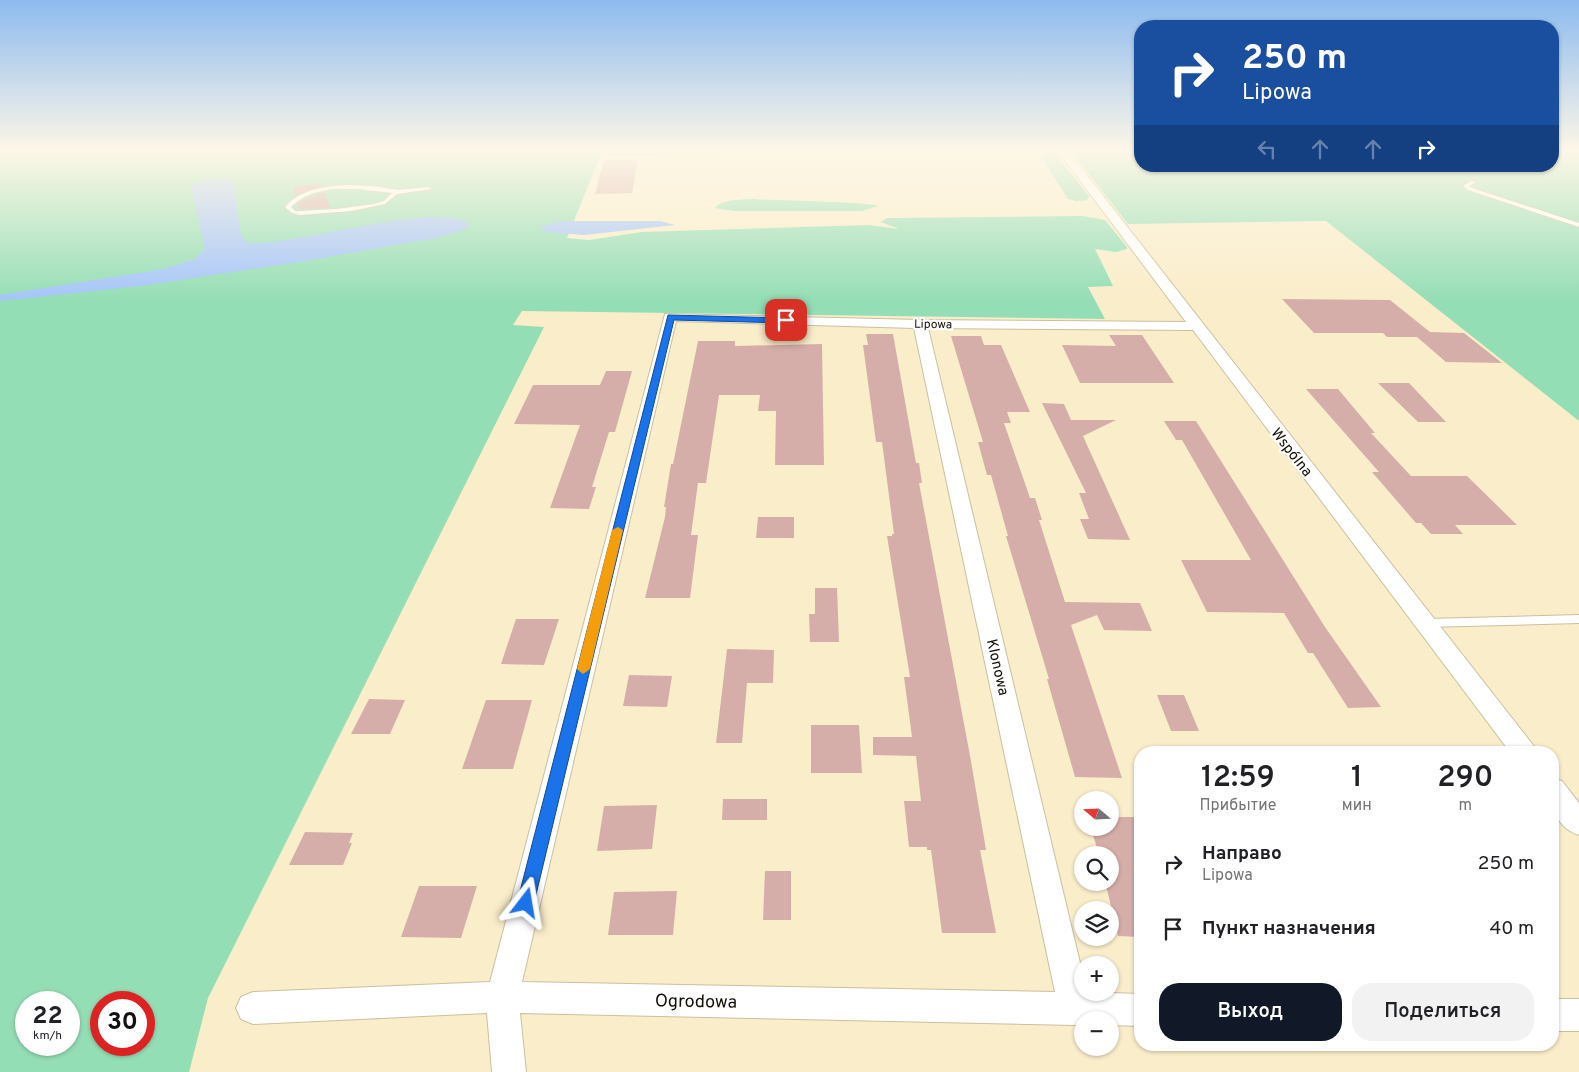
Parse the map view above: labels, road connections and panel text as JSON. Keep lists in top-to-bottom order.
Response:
{
  "streets": {
    "street": [
      "Lipowa",
      "Wspólna",
      "Klonowa",
      "Ogrodowa"
    ]
  },
  "crossings": [
    ["Lipowa", "Wspólna"],
    ["Lipowa", "Klonowa"],
    ["Lipowa", "Ogrodowa"],
    ["Klonowa", "Ogrodowa"]
  ],
  "north": "left",
  "page": {
    "turn": ["250 m", "Lipowa"],
    "eta": [
      "12:59",
      "Прибытие",
      "1",
      "мин",
      "290",
      "m"
    ],
    "map_buttons": ["+", "−"],
    "list": [
      {
        "name": "Направо",
        "note": "Lipowa",
        "value": "250 m"
      },
      {
        "name": "Пункт назначения",
        "value": "40 m"
      }
    ],
    "buttons": ["Выход", "Поделиться"],
    "speed": "22 km/h",
    "limit": "30"
  }
}
